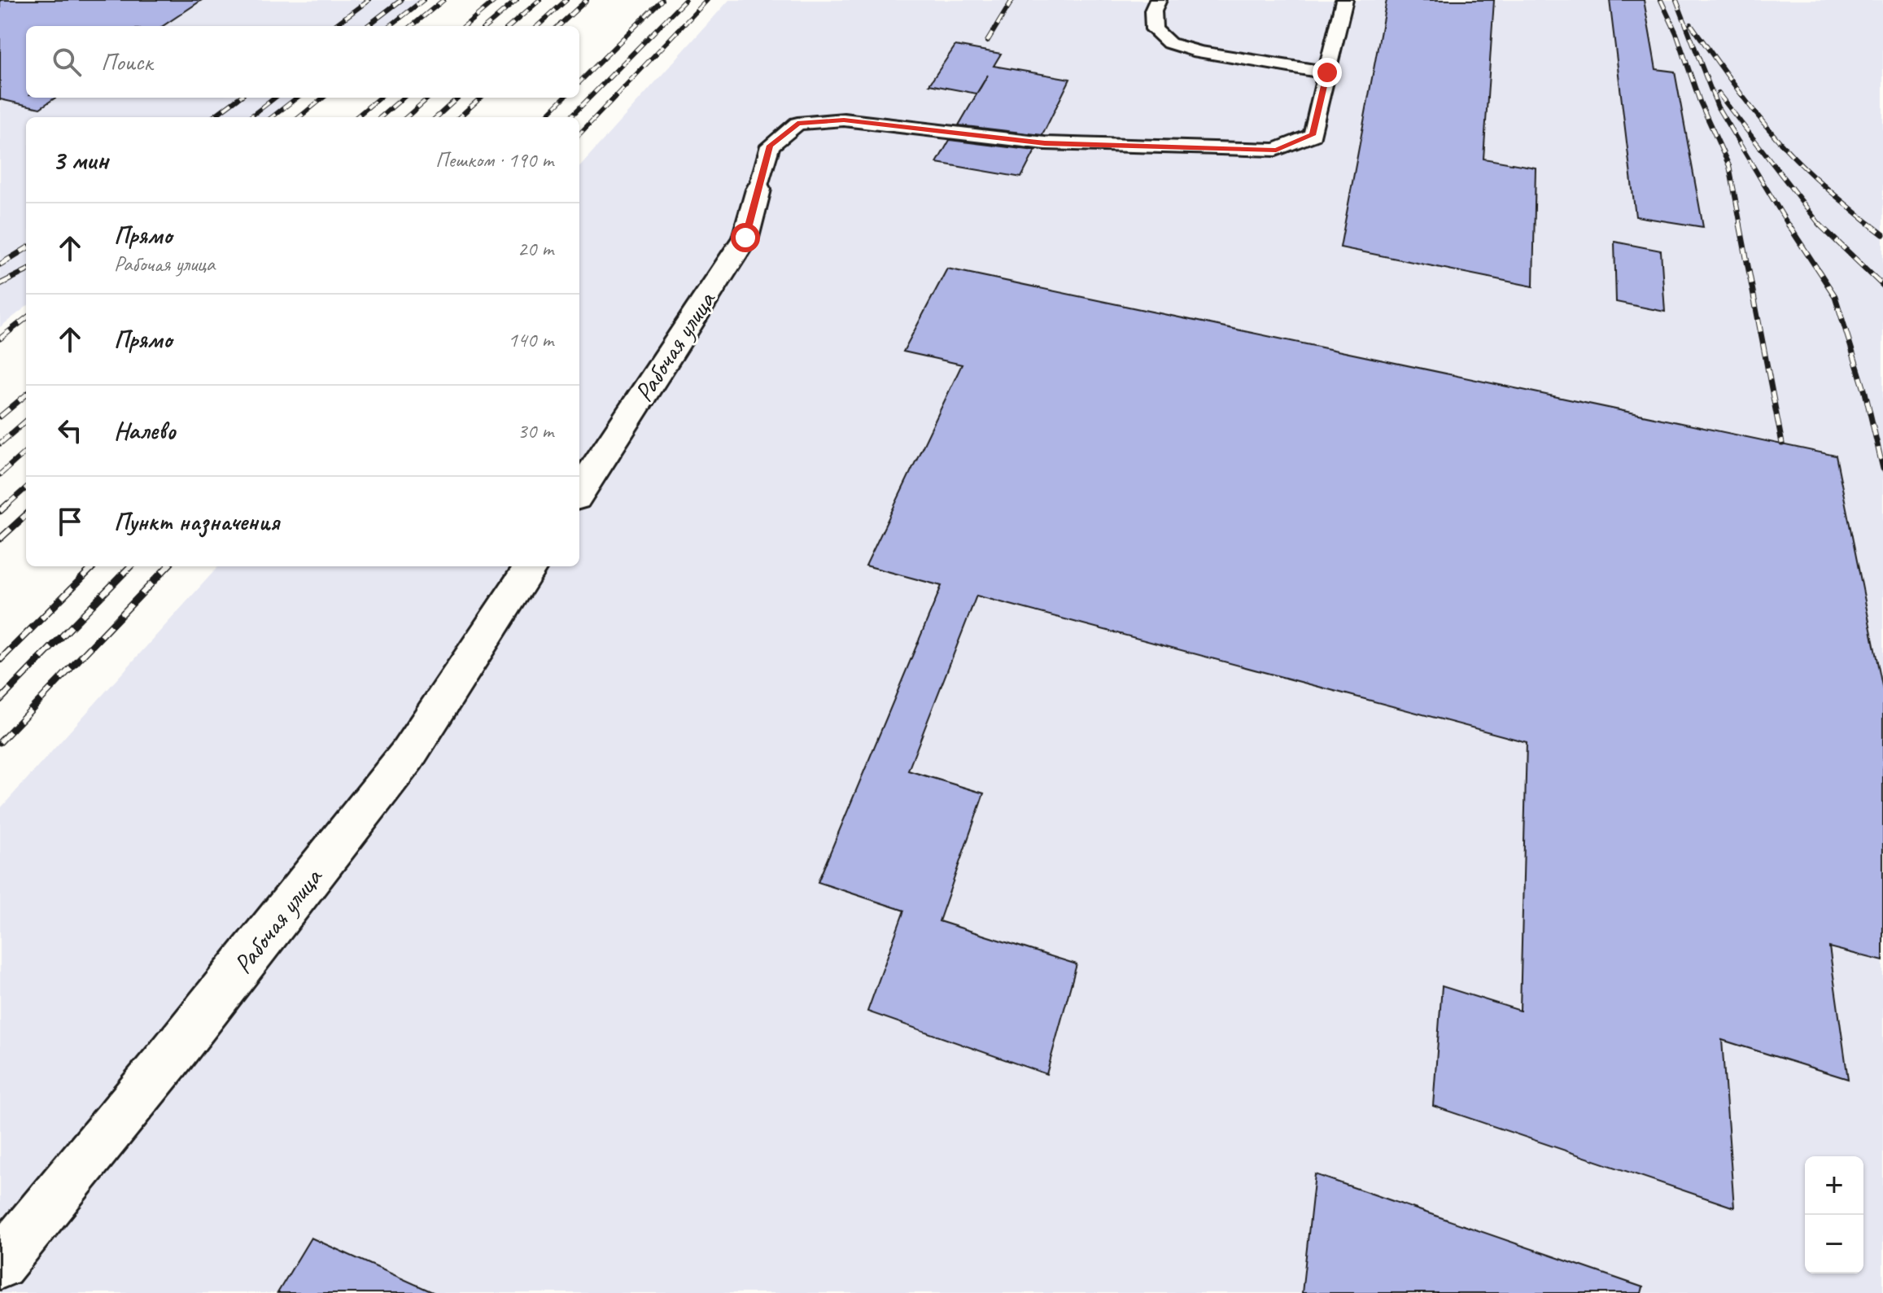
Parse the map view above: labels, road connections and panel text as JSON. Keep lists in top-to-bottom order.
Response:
{
  "streets": {
    "street": ["Рабочая улица"]
  },
  "page": {
    "search": "Поиск",
    "heading": ["3 мин", "Пешком · 190 m"],
    "list": [
      ["Прямо", "Рабочая улица", "20 m"],
      ["Прямо", "140 m"],
      ["Налево", "30 m"],
      "Пункт назначения"
    ],
    "map_buttons": ["+", "−"]
  }
}
